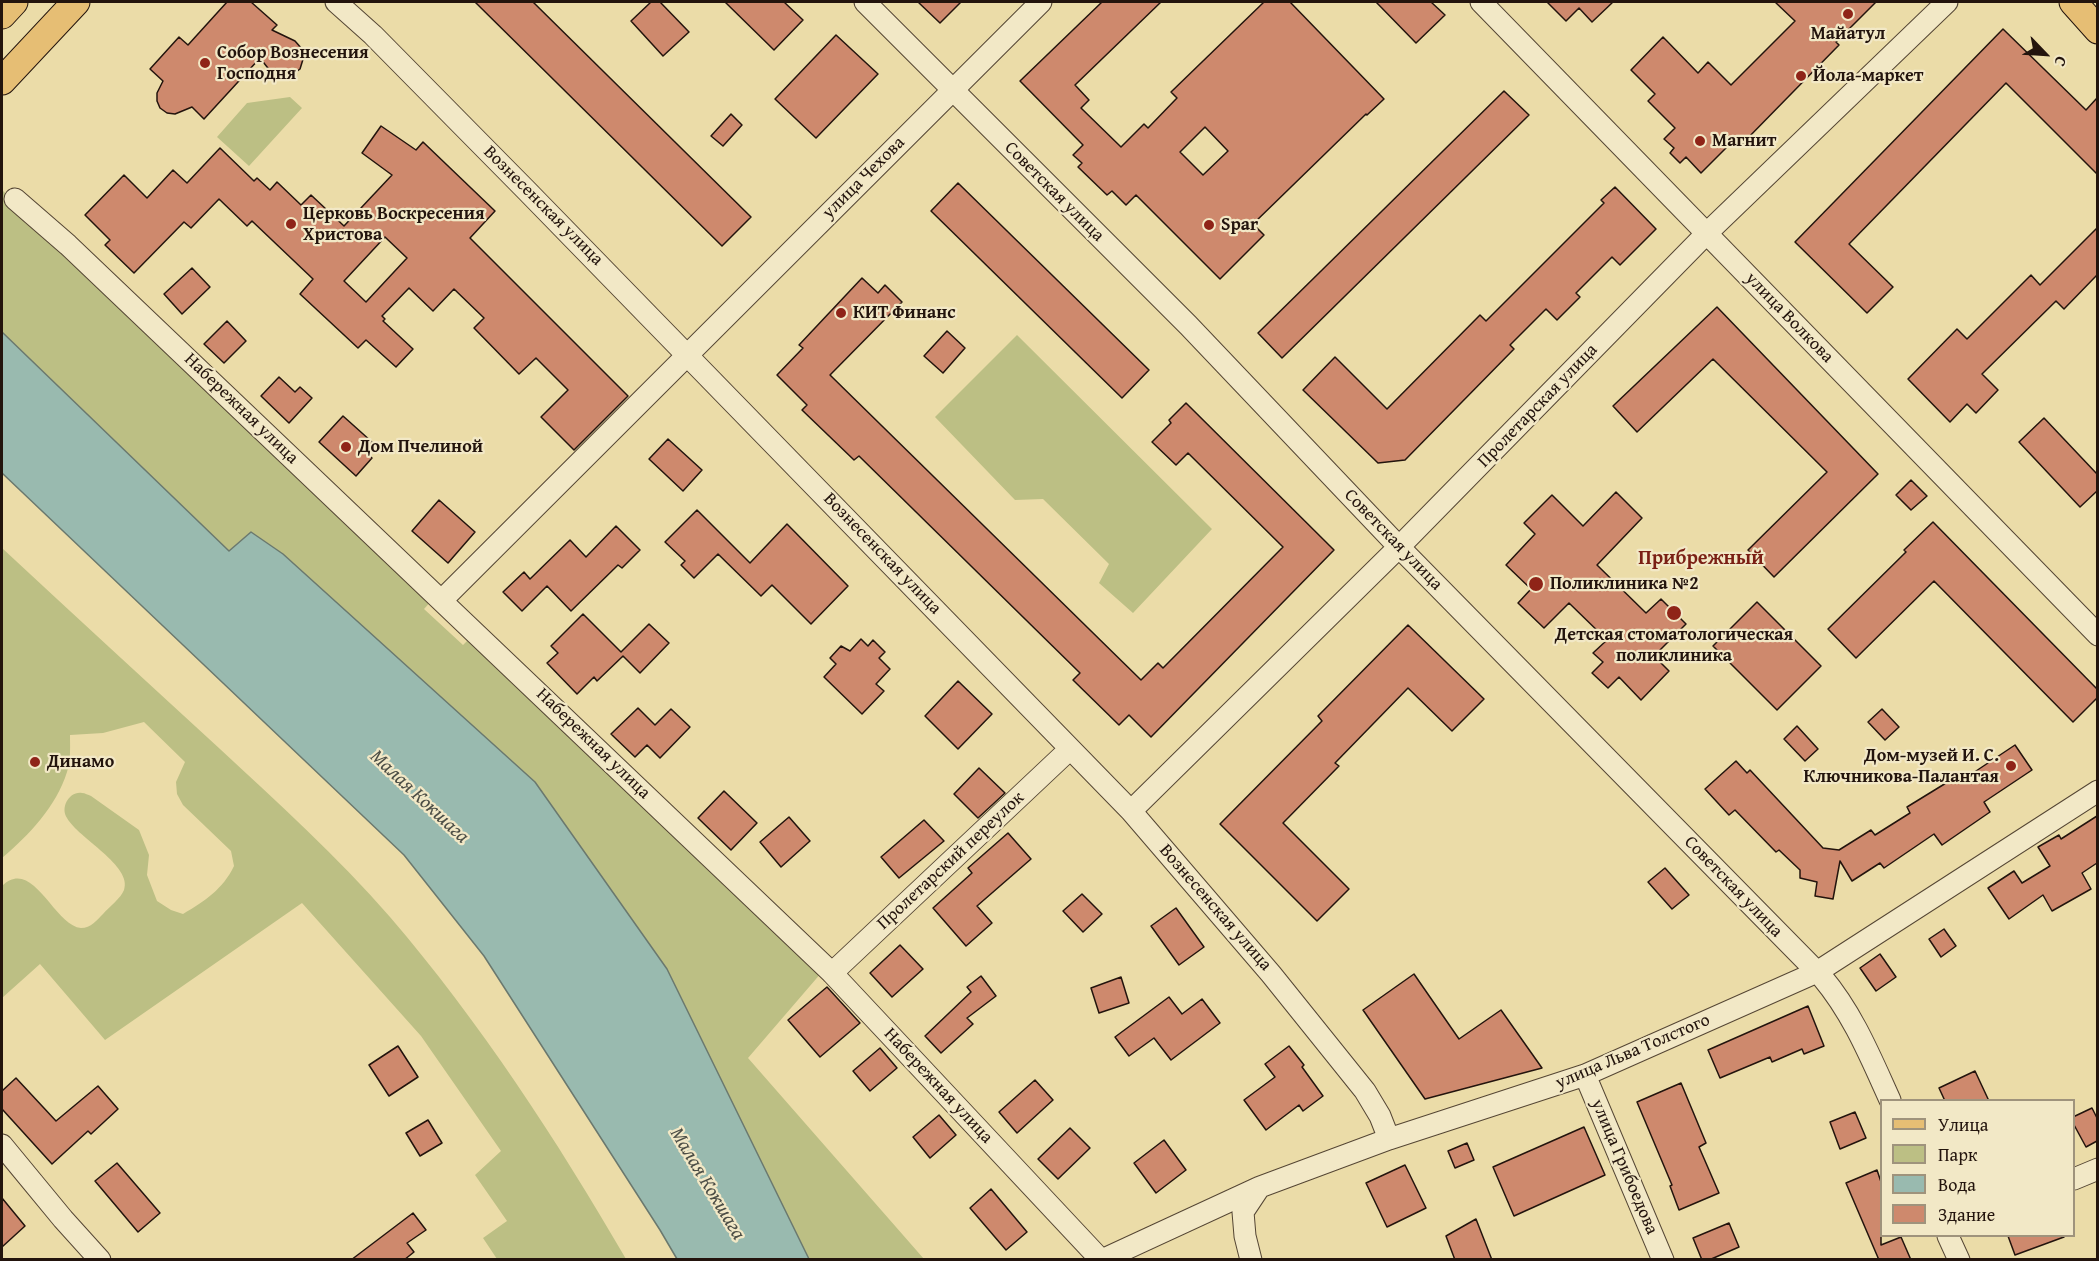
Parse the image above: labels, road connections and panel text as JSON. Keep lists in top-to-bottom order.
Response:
{
  "streets": {
    "street": [
      "улица Чехова",
      "Советская улица",
      "Вознесенская улица",
      "улица Волкова",
      "Пролетарская улица",
      "Набережная улица",
      "Пролетарский переулок",
      "улица Льва Толстого",
      "улица Грибоедова"
    ]
  },
  "crossings": [
    ["улица Чехова", "Советская улица"],
    ["улица Чехова", "Вознесенская улица"],
    ["улица Чехова", "Набережная улица"],
    ["Советская улица", "Пролетарская улица"],
    ["Советская улица", "улица Льва Толстого"],
    ["Вознесенская улица", "Пролетарская улица"],
    ["Вознесенская улица", "Пролетарский переулок"],
    ["Вознесенская улица", "улица Льва Толстого"],
    ["улица Волкова", "Пролетарская улица"],
    ["Набережная улица", "Пролетарский переулок"],
    ["Набережная улица", "улица Льва Толстого"],
    ["улица Льва Толстого", "улица Грибоедова"]
  ],
  "districts": ["Прибрежный"],
  "water": ["Малая Кокшага"],
  "places": [
    "Майатул",
    "Собор Вознесения Господня",
    "Йола-маркет",
    "Магнит",
    "Церковь Воскресения Христова",
    "Spar",
    "КИТ Финанс",
    "Дом Пчелиной",
    "Поликлиника №2",
    "Детская стоматологическая поликлиника",
    "Динамо",
    "Дом-музей И. С. Ключникова-Палантая"
  ],
  "legend": [
    "Улица",
    "Парк",
    "Вода",
    "Здание"
  ],
  "north": "bottom right"
}
